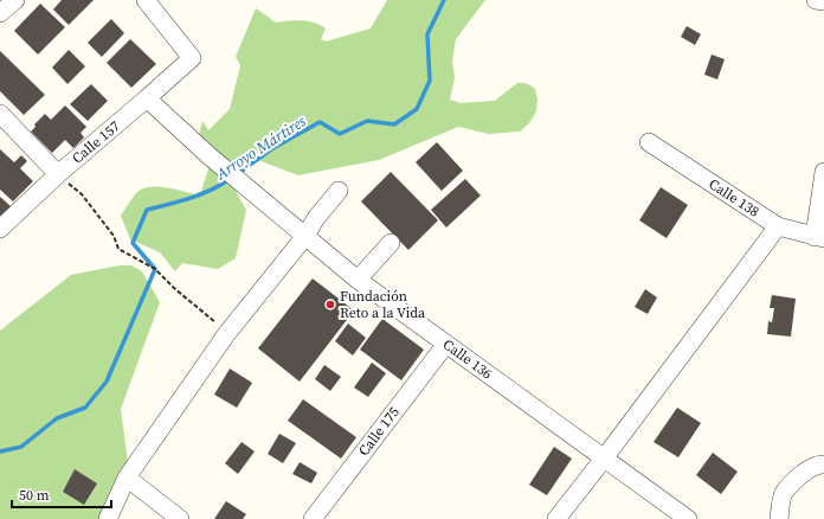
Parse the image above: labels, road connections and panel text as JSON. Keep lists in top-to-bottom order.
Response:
{
  "streets": {
    "street": [
      "Calle 157",
      "Calle 138",
      "Calle 136",
      "Calle 175"
    ]
  },
  "crossings": [
    ["Calle 157", "Calle 136"],
    ["Calle 136", "Calle 175"]
  ],
  "water": ["Arroyo Mártires"],
  "places": ["Fundación Reto a la Vida"],
  "scale_bar": "50 m"
}
